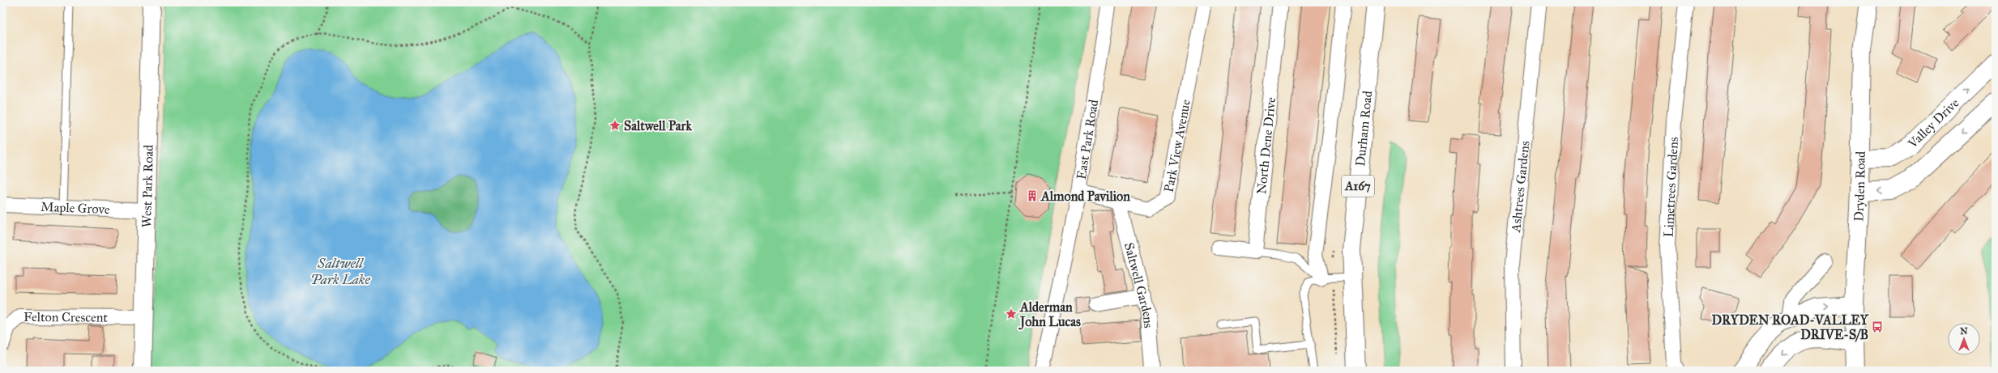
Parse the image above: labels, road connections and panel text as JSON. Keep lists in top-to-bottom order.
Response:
{
  "streets": {
    "street": [
      "Valley Drive",
      "Durham Road",
      "East Park Road",
      "Park View Avenue",
      "North Dene Drive",
      "A167",
      "Ashtrees Gardens",
      "Dryden Road",
      "West Park Road",
      "Limetrees Gardens",
      "Maple Grove",
      "Saltwell Gardens",
      "Felton Crescent"
    ]
  },
  "crossings": [
    ["Valley Drive", "Dryden Road"],
    ["East Park Road", "Park View Avenue"],
    ["Park View Avenue", "Saltwell Gardens"],
    ["West Park Road", "Maple Grove"],
    ["West Park Road", "Felton Crescent"]
  ],
  "water": ["Saltwell Park Lake"],
  "places": {
    "place": ["Saltwell Park", "Alderman John Lucas"],
    "building": ["Almond Pavilion"],
    "bus stop": ["DRYDEN ROAD-VALLEY DRIVE-S/B"]
  },
  "north": "top"
}
